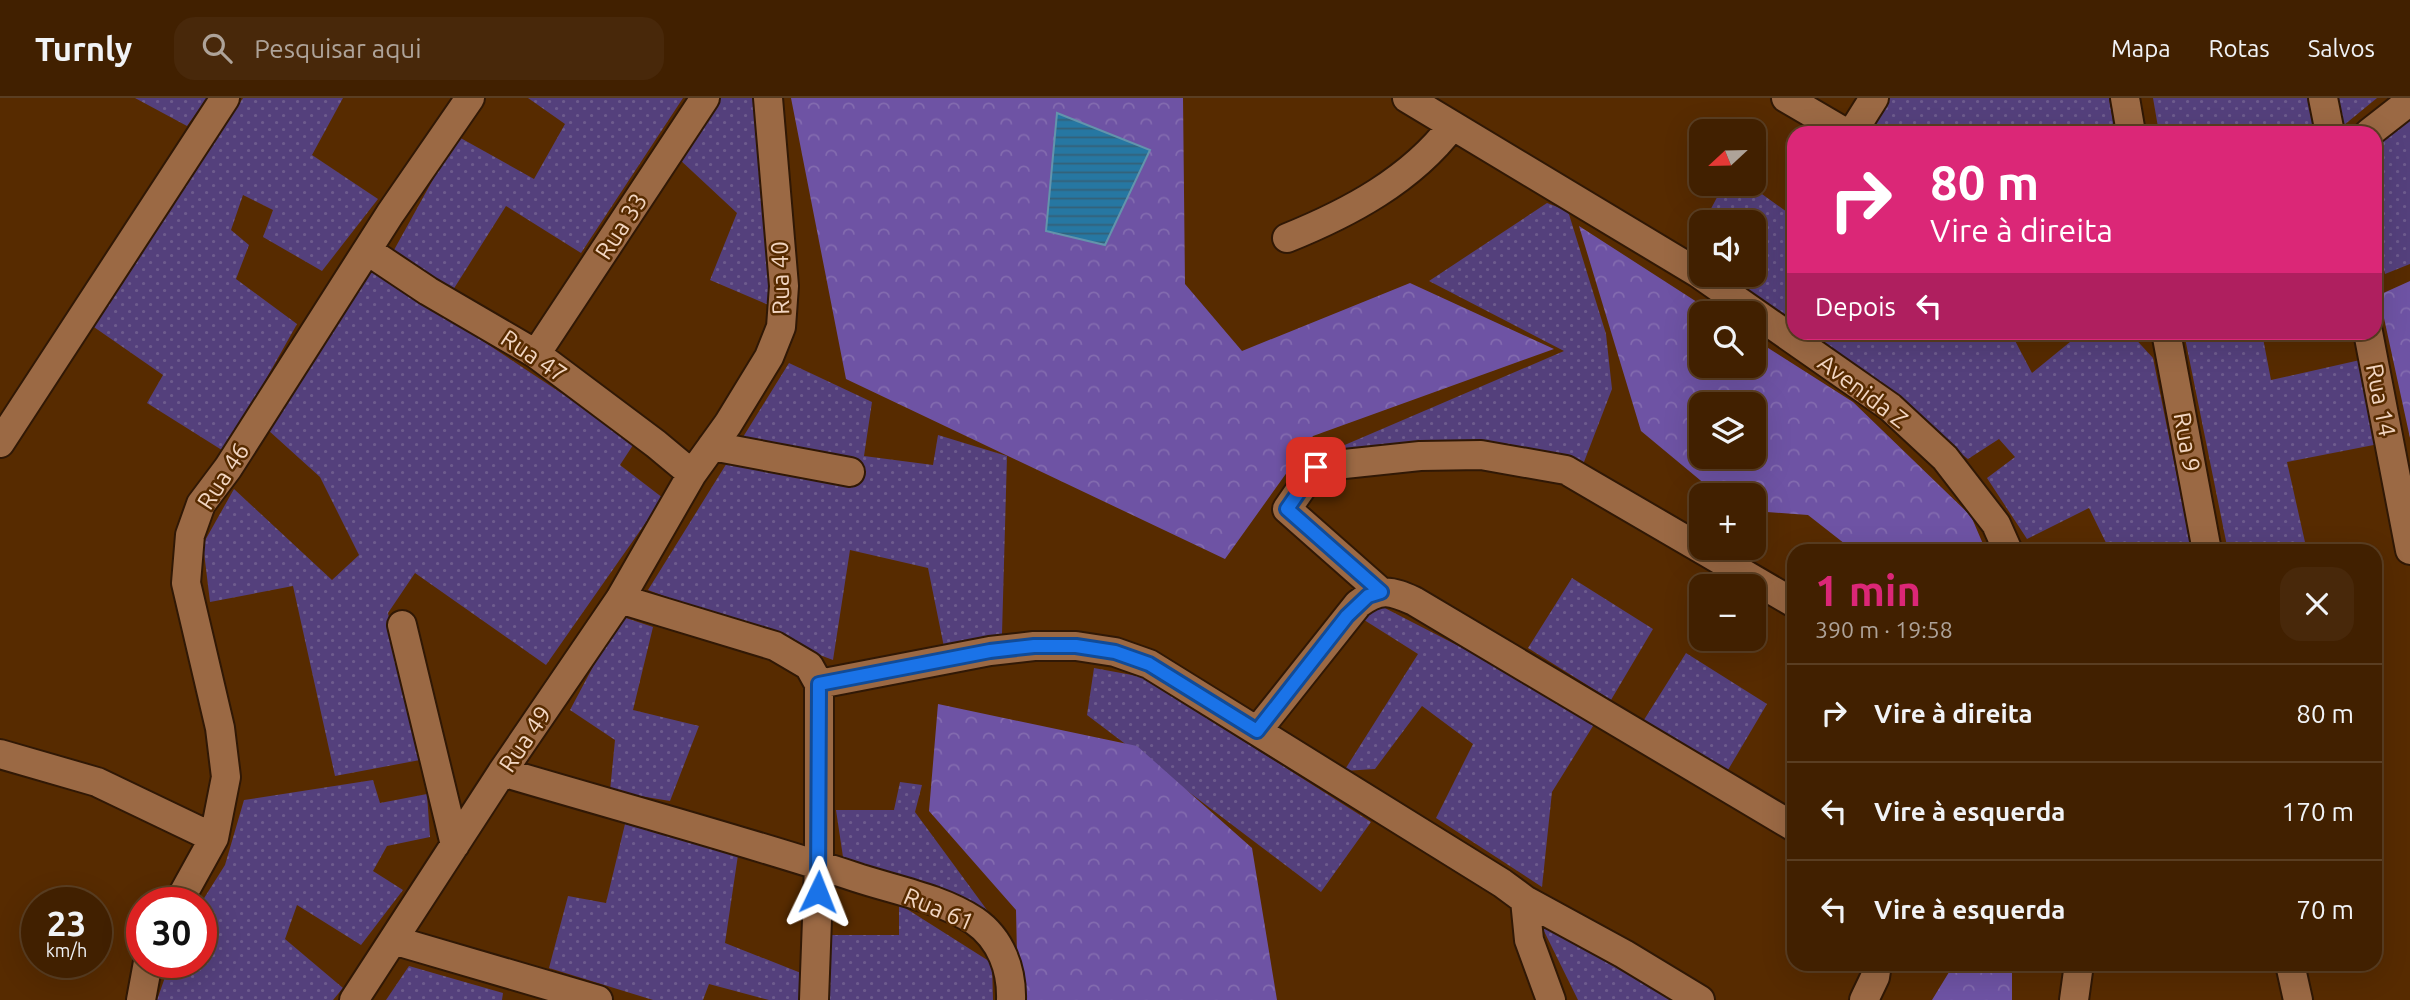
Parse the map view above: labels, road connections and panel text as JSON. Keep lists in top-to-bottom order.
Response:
{
  "streets": {
    "street": [
      "Rua 33",
      "Rua 40",
      "Rua 47",
      "Avenida Z",
      "Rua 14",
      "Rua 9",
      "Rua 46",
      "Rua 49",
      "Rua 61"
    ]
  },
  "crossings": [
    ["Rua 33", "Rua 47"],
    ["Rua 40", "Rua 47"],
    ["Rua 40", "Rua 49"],
    ["Rua 47", "Rua 46"],
    ["Rua 47", "Rua 49"],
    ["Rua 49", "Rua 61"]
  ],
  "north": "left",
  "page": {
    "header": "Turnly",
    "search": "Pesquisar aqui",
    "nav": ["Mapa", "Rotas", "Salvos"],
    "map_buttons": ["+", "−"],
    "turn": ["80 m", "Vire à direita"],
    "then": "Depois",
    "heading": ["1 min", "390 m · 19:58"],
    "list": [
      {
        "name": "Vire à direita",
        "value": "80 m"
      },
      {
        "name": "Vire à esquerda",
        "value": "170 m"
      },
      {
        "name": "Vire à esquerda",
        "value": "70 m"
      }
    ],
    "speed": "23 km/h",
    "limit": "30"
  }
}
